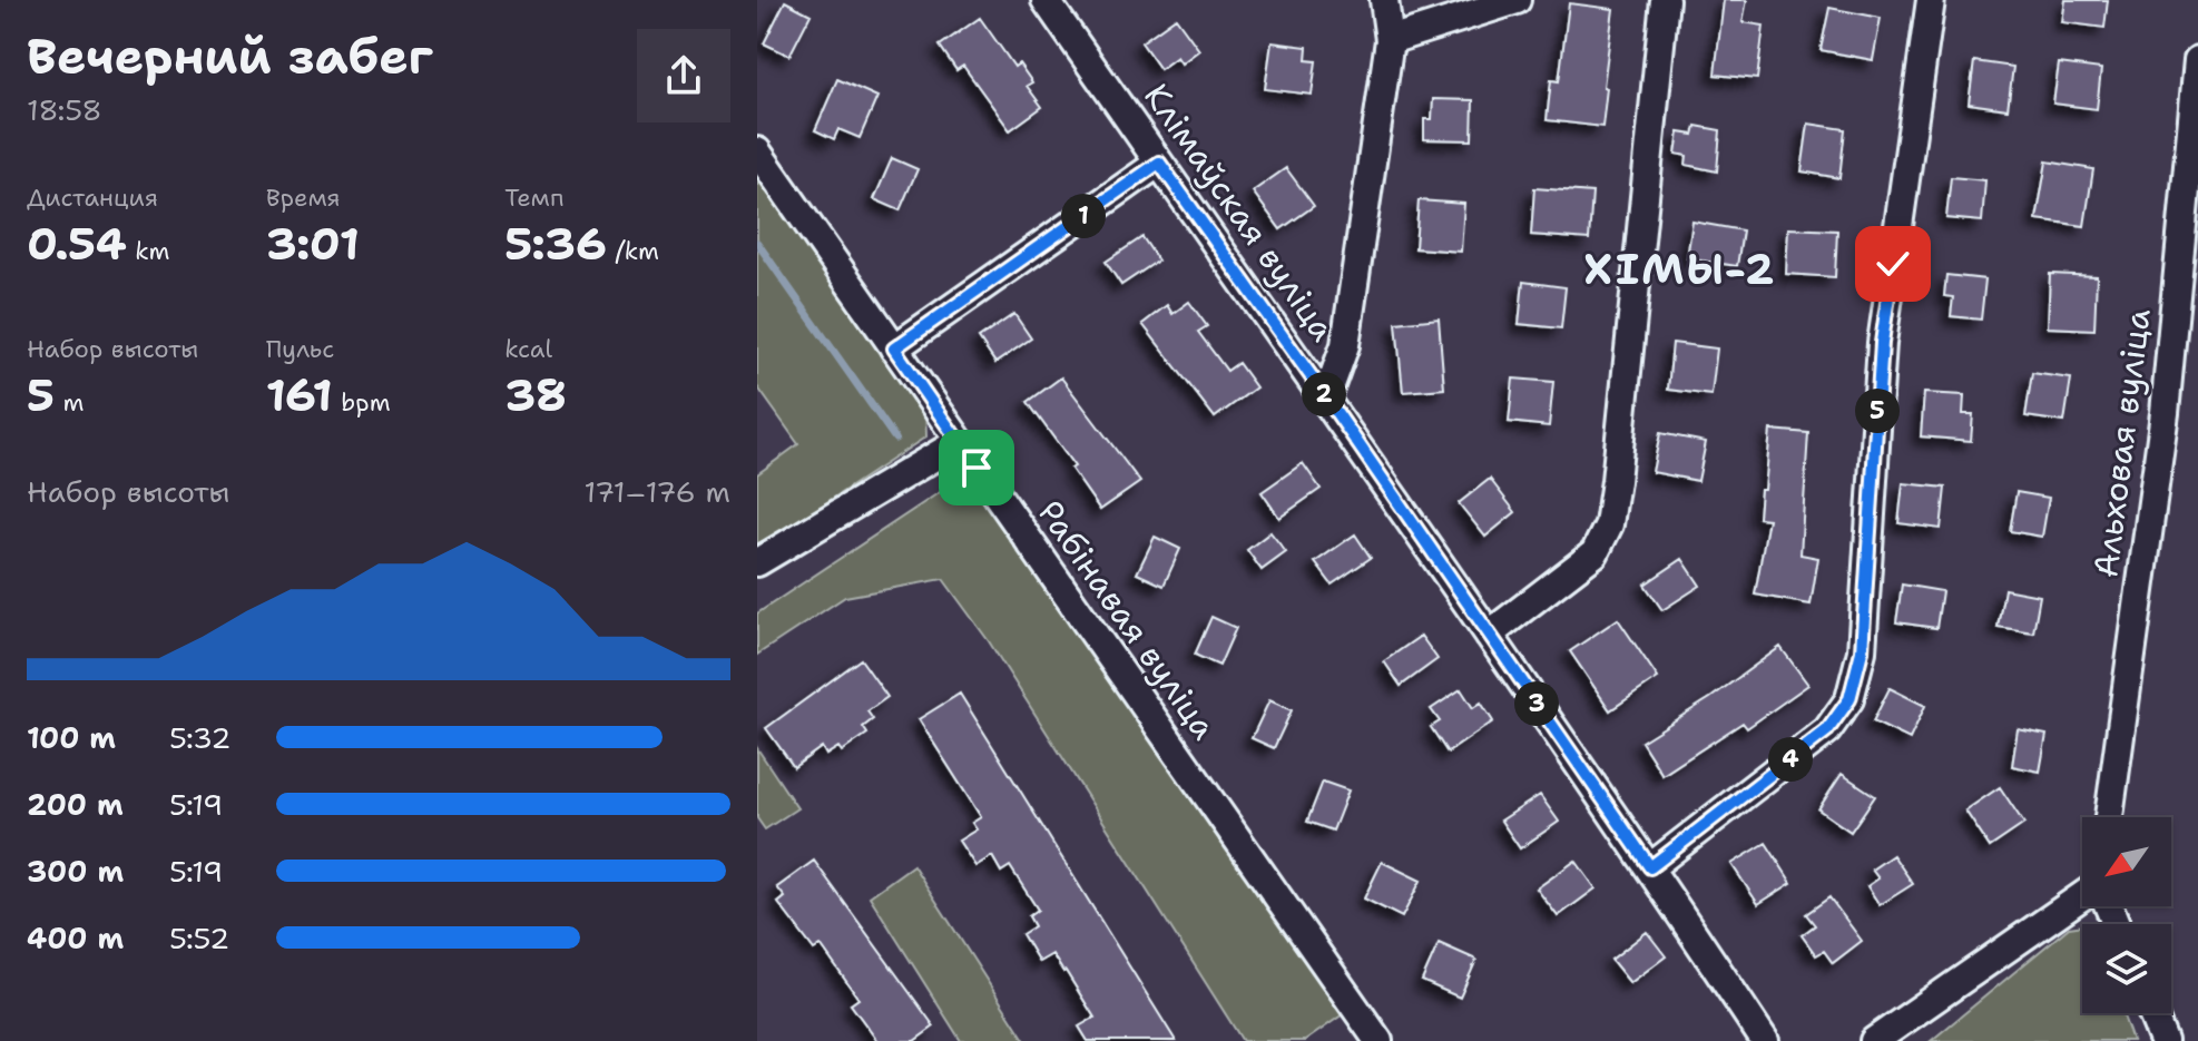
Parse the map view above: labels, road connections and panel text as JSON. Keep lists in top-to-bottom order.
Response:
{
  "streets": {
    "street": ["Клімаўская вуліца", "Альховая вуліца", "Рабінавая вуліца"]
  },
  "districts": ["ХІМЫ-2"],
  "north": "bottom left",
  "page": {
    "heading": ["Вечерний забег", "18:58"],
    "stats": [
      ["Дистанция", "0.54 km"],
      ["Время", "3:01"],
      ["Темп", "5:36 /km"],
      ["Набор высоты", "5 m"],
      ["Пульс", "161 bpm"],
      ["kcal", "38"]
    ],
    "pins": [
      "1",
      "2",
      "5",
      "3",
      "4"
    ],
    "chart": ["Набор высоты", "171–176 m"],
    "list": [
      {
        "name": "100 m",
        "note": "5:32"
      },
      {
        "name": "200 m",
        "note": "5:19"
      },
      {
        "name": "300 m",
        "note": "5:19"
      },
      {
        "name": "400 m",
        "note": "5:52"
      }
    ]
  }
}
